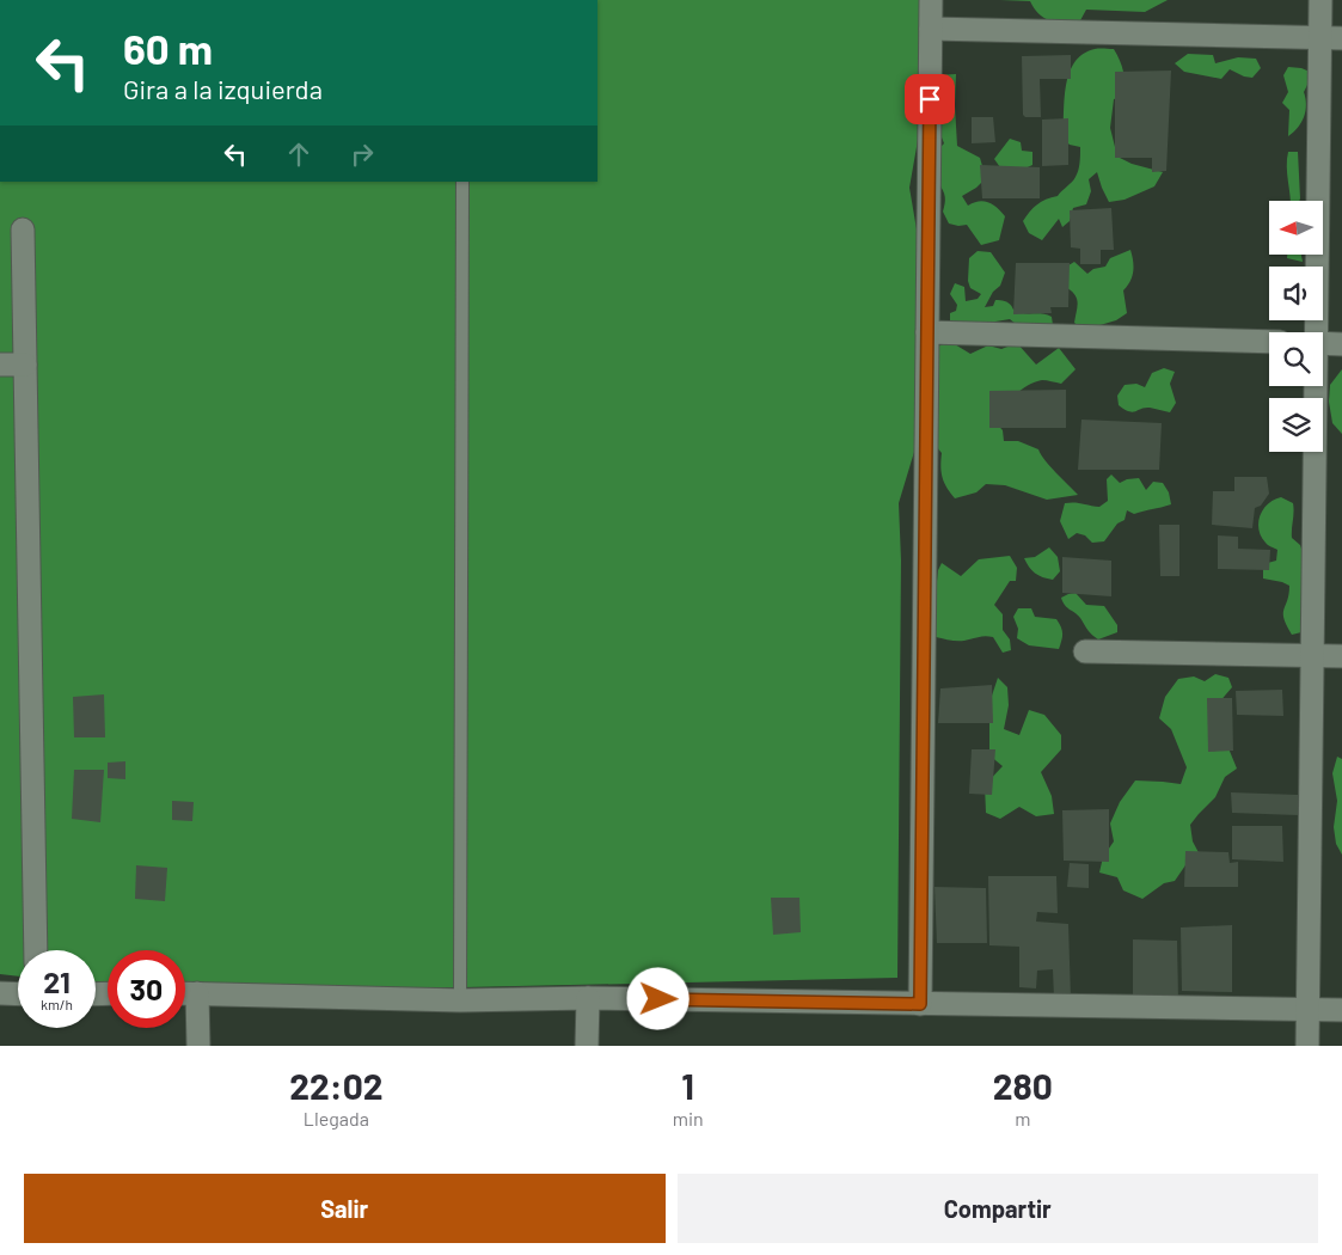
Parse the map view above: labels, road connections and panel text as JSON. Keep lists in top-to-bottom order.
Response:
{
  "north": "left",
  "page": {
    "turn": ["60 m", "Gira a la izquierda"],
    "speed": "21 km/h",
    "limit": "30",
    "eta": [
      "22:02",
      "Llegada",
      "1",
      "min",
      "280",
      "m"
    ],
    "buttons": ["Salir", "Compartir"]
  }
}
